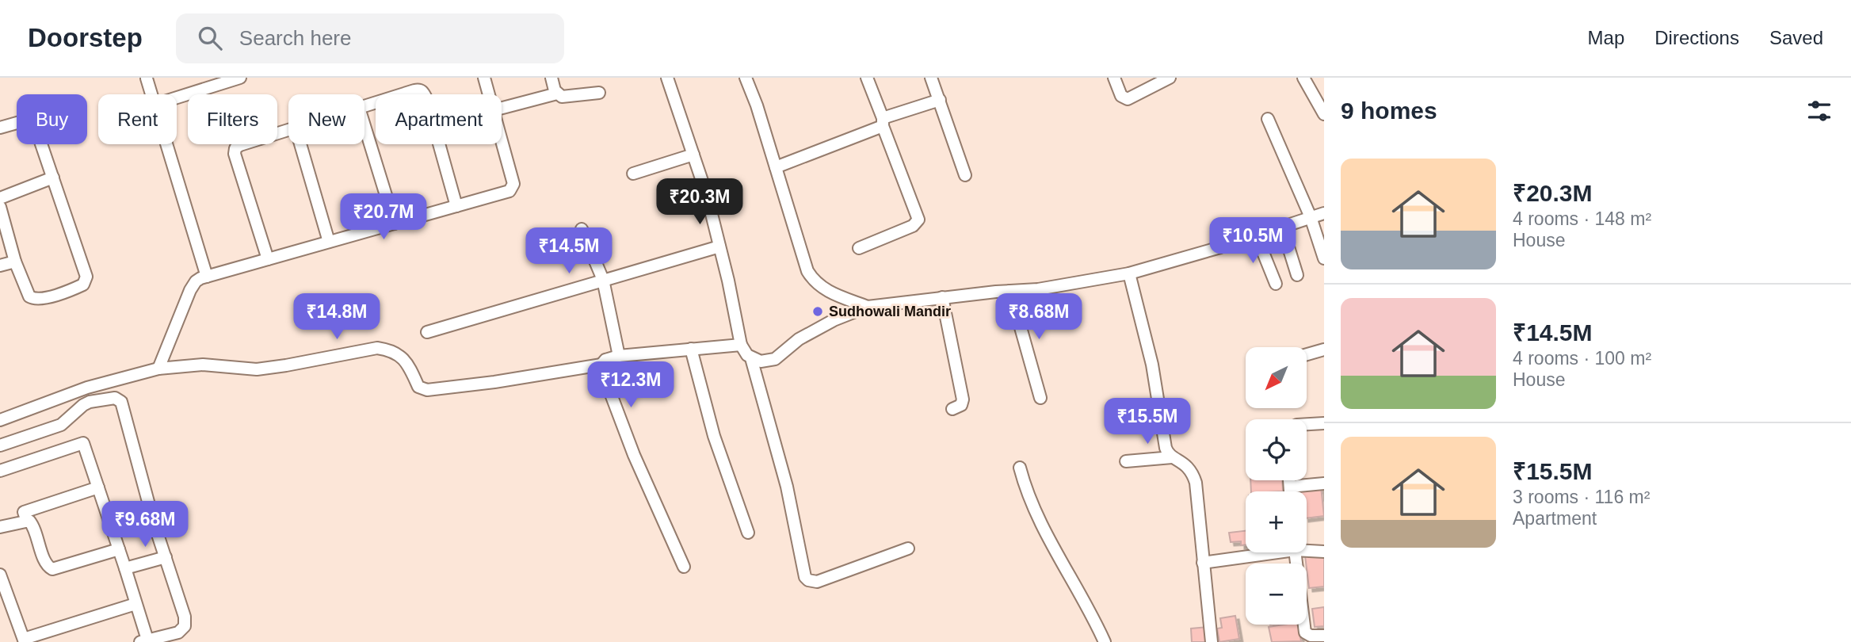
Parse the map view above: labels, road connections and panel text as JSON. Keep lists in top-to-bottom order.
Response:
{
  "places": ["Sudhowali Mandir"],
  "north": "bottom left",
  "page": {
    "header": "Doorstep",
    "search": "Search here",
    "nav": ["Map", "Directions", "Saved"],
    "heading": "9 homes",
    "chip": [
      "Buy",
      "Rent",
      "Filters",
      "New",
      "Apartment"
    ],
    "list": [
      {
        "name": "₹20.3M",
        "note": "4 rooms · 148 m² · House"
      },
      {
        "name": "₹14.5M",
        "note": "4 rooms · 100 m² · House"
      },
      {
        "name": "₹15.5M",
        "note": "3 rooms · 116 m² · Apartment"
      }
    ],
    "price": [
      "₹20.3M",
      "₹20.7M",
      "₹10.5M",
      "₹14.5M",
      "₹14.8M",
      "₹8.68M",
      "₹12.3M",
      "₹15.5M",
      "₹9.68M"
    ],
    "map_buttons": ["+", "−"]
  }
}
